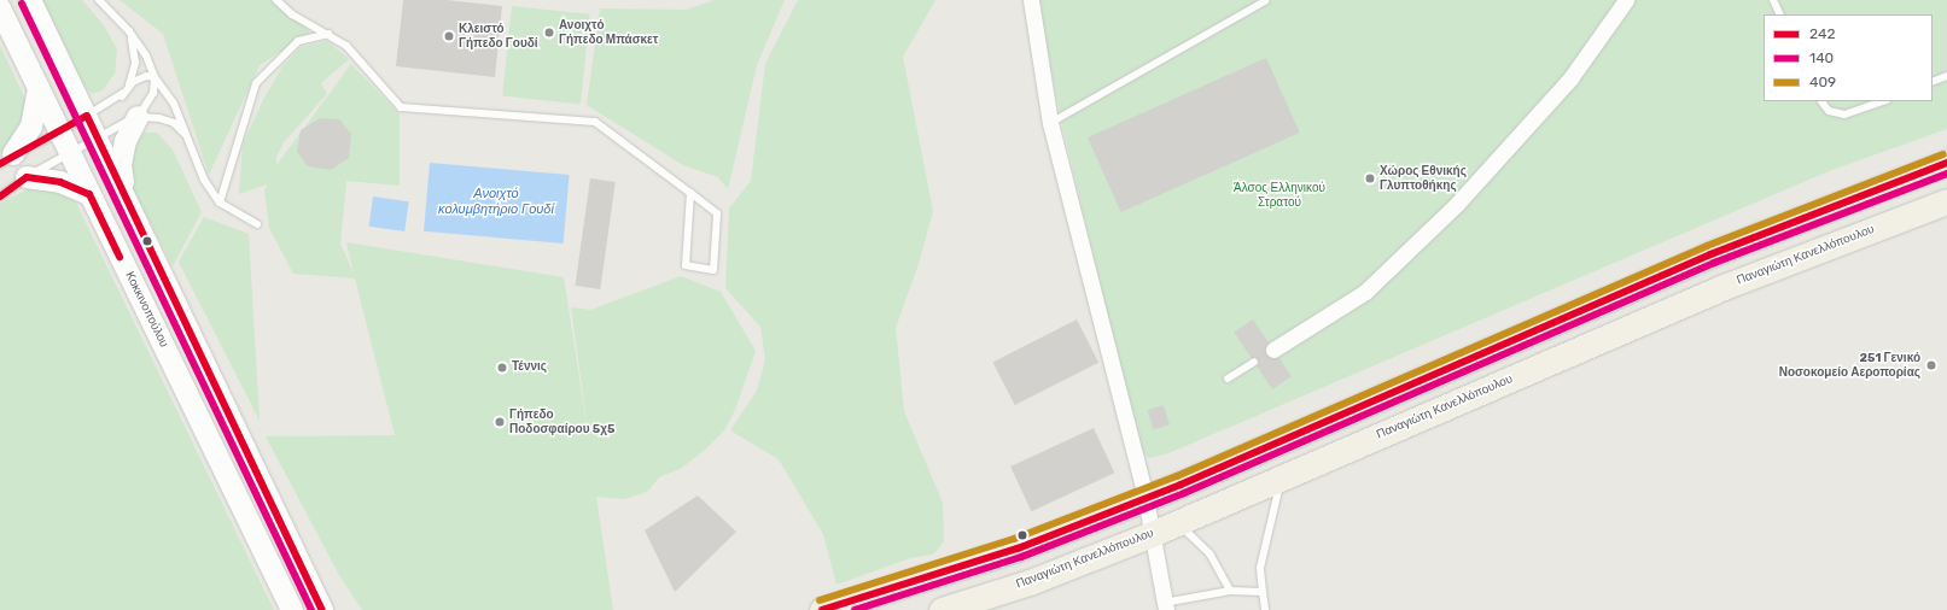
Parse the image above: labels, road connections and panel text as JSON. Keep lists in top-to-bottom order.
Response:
{
  "streets": {
    "main road": ["Παναγιώτη Κανελλόπουλου", "Κοκκινοπούλου"]
  },
  "water": ["Ανοιχτό κολυμβητήριο Γουδί"],
  "parks": ["Άλσος Ελληνικού Στρατού"],
  "places": [
    "Ανοιχτό Γήπεδο Μπάσκετ",
    "Κλειστό Γήπεδο Γουδί",
    "Χώρος Εθνικής Γλυπτοθήκης",
    "251 Γενικό Νοσοκομείο Αεροπορίας",
    "Τέννις",
    "Γήπεδο Ποδοσφαίρου 5χ5"
  ],
  "lines": ["transit line 140", "transit line 242", "transit line 409"],
  "legend": ["242", "140", "409"]
}
